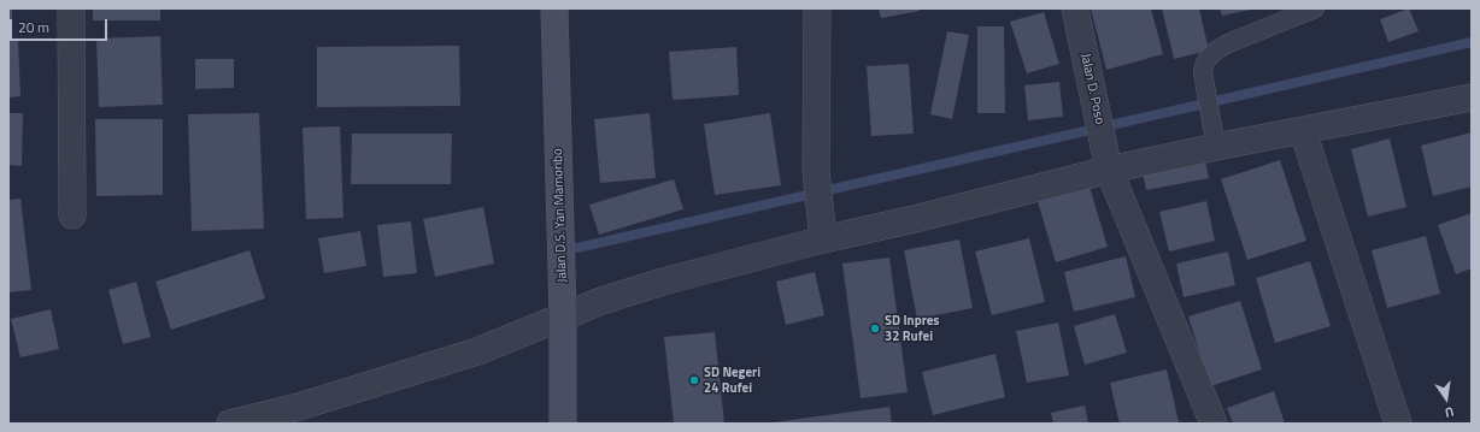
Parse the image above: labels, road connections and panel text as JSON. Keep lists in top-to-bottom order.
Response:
{
  "streets": {
    "street": ["Jalan D. Poso", "Jalan D.S. Yan Mamoribo"]
  },
  "places": ["SD Inpres 32 Rufei", "SD Negeri 24 Rufei"],
  "scale_bar": "20 m",
  "north": "bottom"
}
